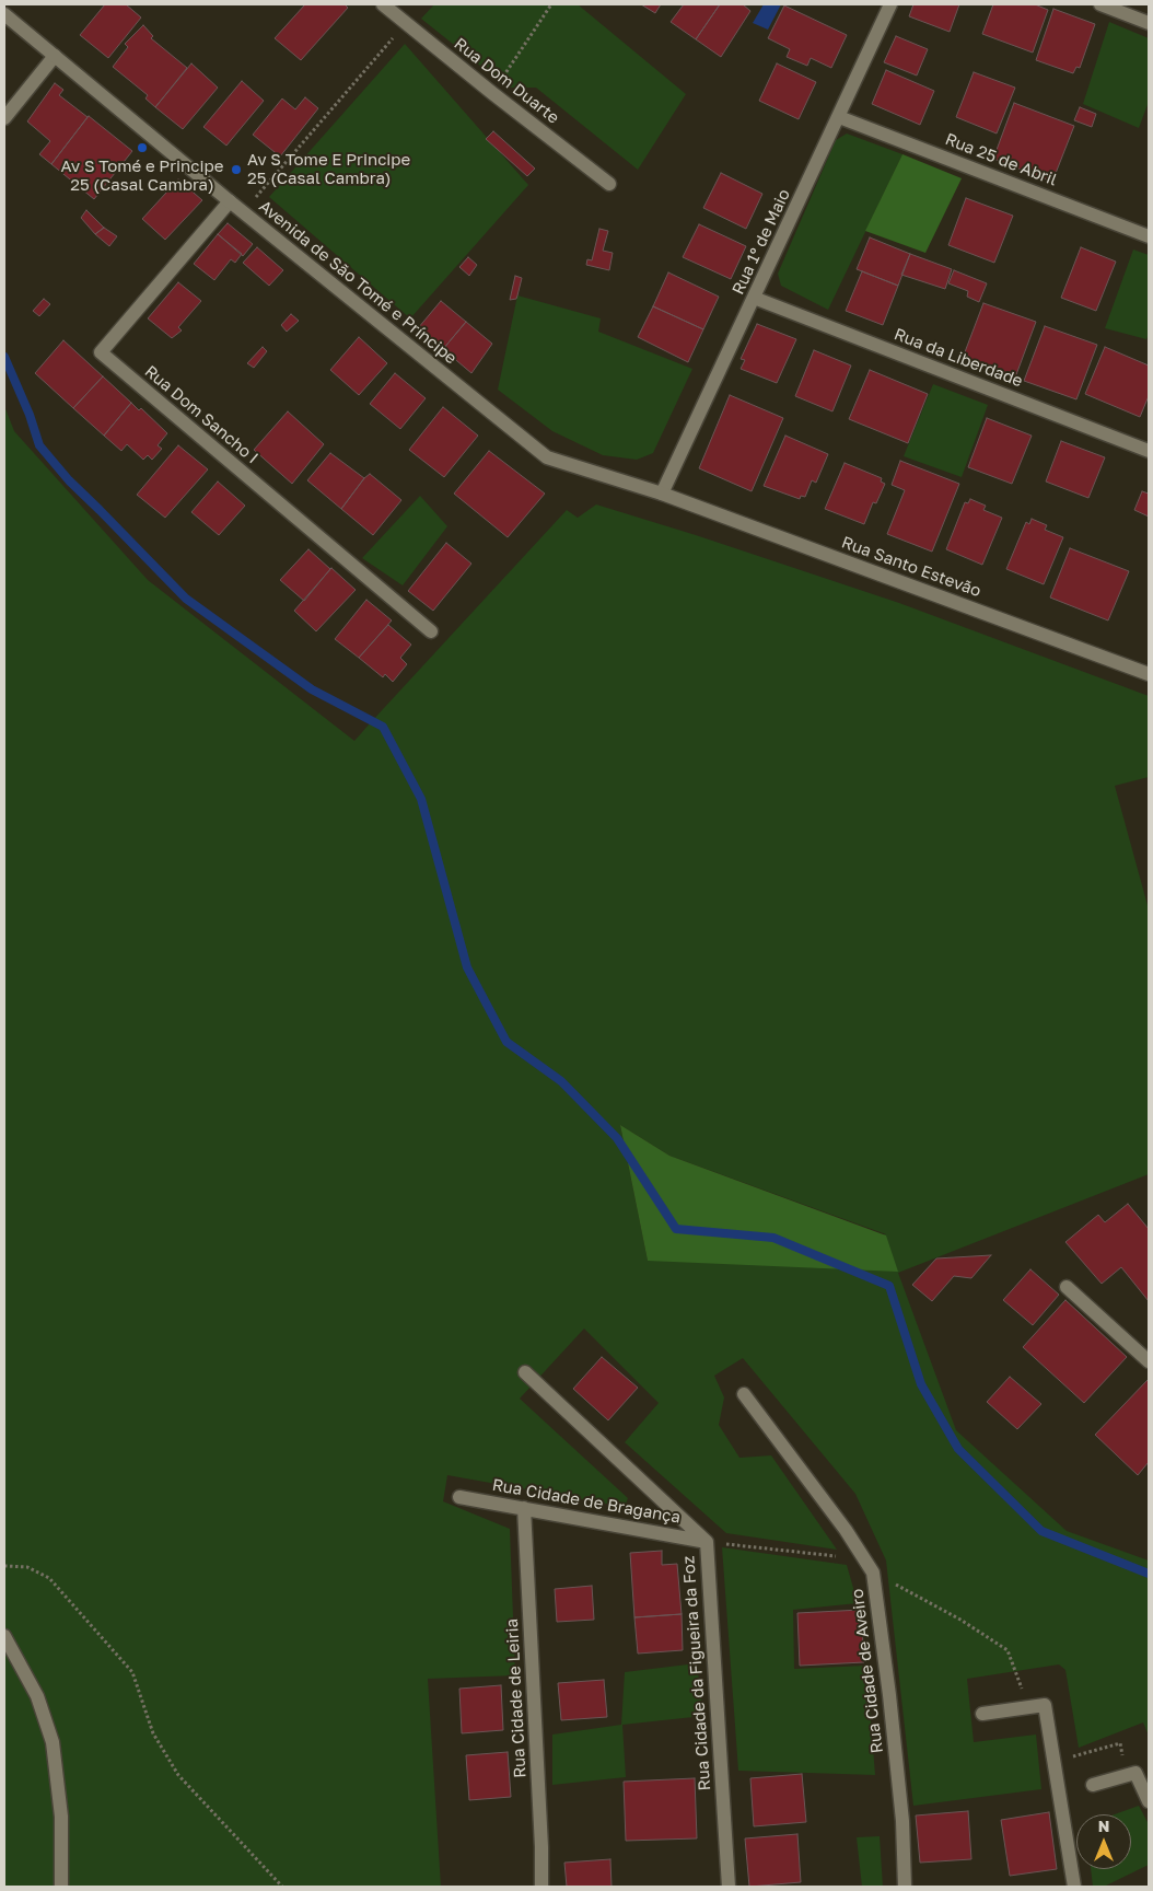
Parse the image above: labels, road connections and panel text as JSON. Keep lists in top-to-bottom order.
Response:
{
  "streets": {
    "street": [
      "Rua Dom Duarte",
      "Rua 25 de Abril",
      "Rua 1º de Maio",
      "Avenida de São Tomé e Príncipe",
      "Rua da Liberdade",
      "Rua Dom Sancho I",
      "Rua Santo Estevão",
      "Rua Cidade de Bragança",
      "Rua Cidade de Aveiro",
      "Rua Cidade da Figueira da Foz",
      "Rua Cidade de Leiria"
    ]
  },
  "crossings": [
    ["Rua 25 de Abril", "Rua 1º de Maio"],
    ["Rua 1º de Maio", "Avenida de São Tomé e Príncipe"],
    ["Rua 1º de Maio", "Rua da Liberdade"],
    ["Rua 1º de Maio", "Rua Santo Estevão"],
    ["Avenida de São Tomé e Príncipe", "Rua Dom Sancho I"],
    ["Avenida de São Tomé e Príncipe", "Rua Santo Estevão"],
    ["Rua Cidade de Bragança", "Rua Cidade da Figueira da Foz"],
    ["Rua Cidade de Bragança", "Rua Cidade de Leiria"]
  ],
  "places": ["Av S Tomé e Principe 25 (Casal Cambra)", "Av S Tome E Principe 25 (Casal Cambra)"],
  "north": "top"
}
